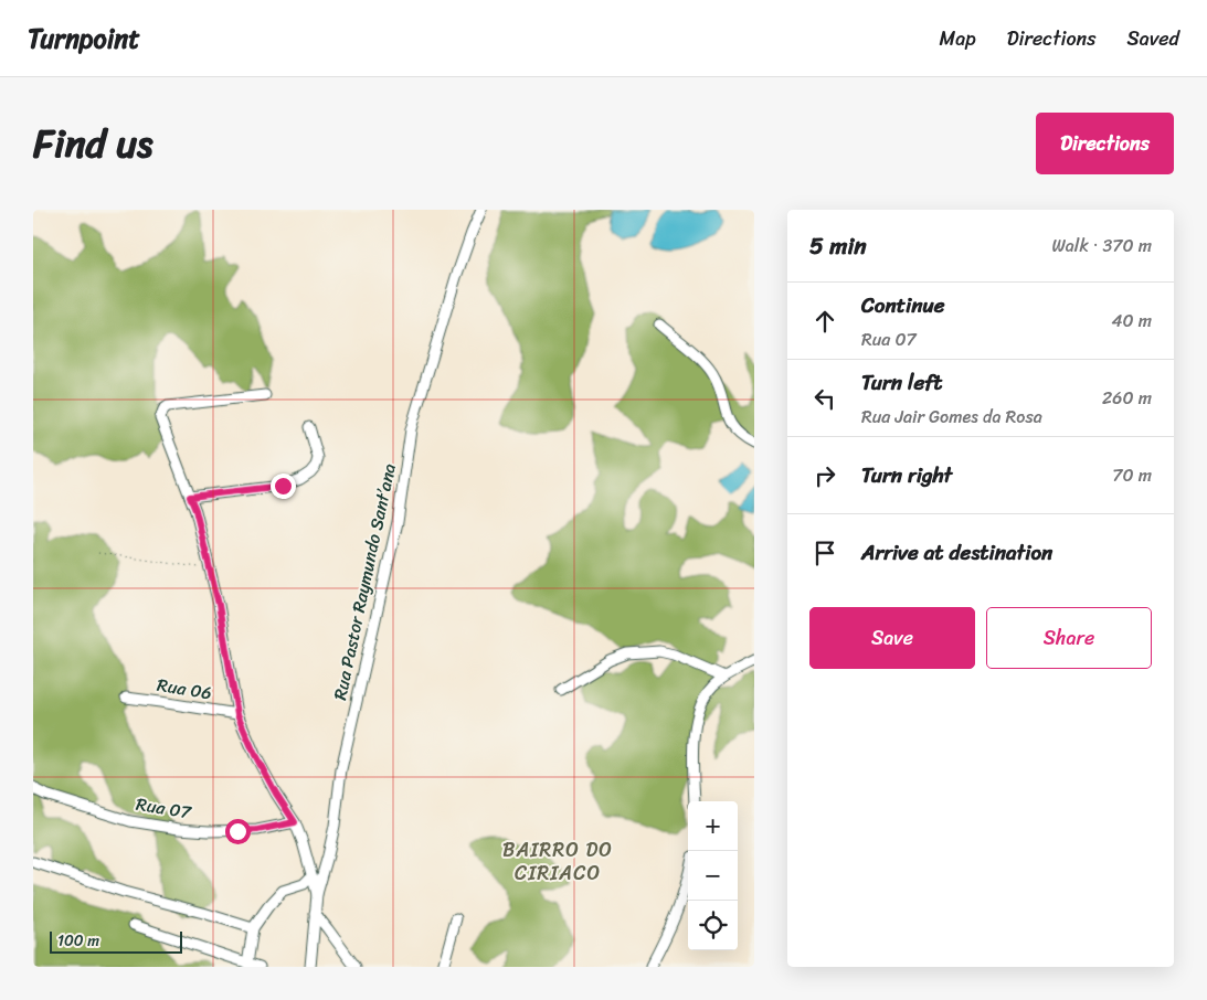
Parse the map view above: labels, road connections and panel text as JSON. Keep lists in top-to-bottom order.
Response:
{
  "streets": {
    "street": ["Rua Pastor Raymundo Sant’ana", "Rua 06", "Rua 07"]
  },
  "districts": ["BAIRRO DO CIRIACO"],
  "scale_bar": "100 m",
  "page": {
    "header": "Turnpoint",
    "nav": ["Map", "Directions", "Saved"],
    "title": "Find us",
    "buttons": [
      "Directions",
      ["Save", "Share"]
    ],
    "heading": ["5 min", "Walk · 370 m"],
    "list": [
      ["Continue", "Rua 07", "40 m"],
      ["Turn left", "Rua Jair Gomes da Rosa", "260 m"],
      ["Turn right", "70 m"],
      "Arrive at destination"
    ],
    "map_buttons": ["+", "−"],
    "scale": "100 m"
  }
}
